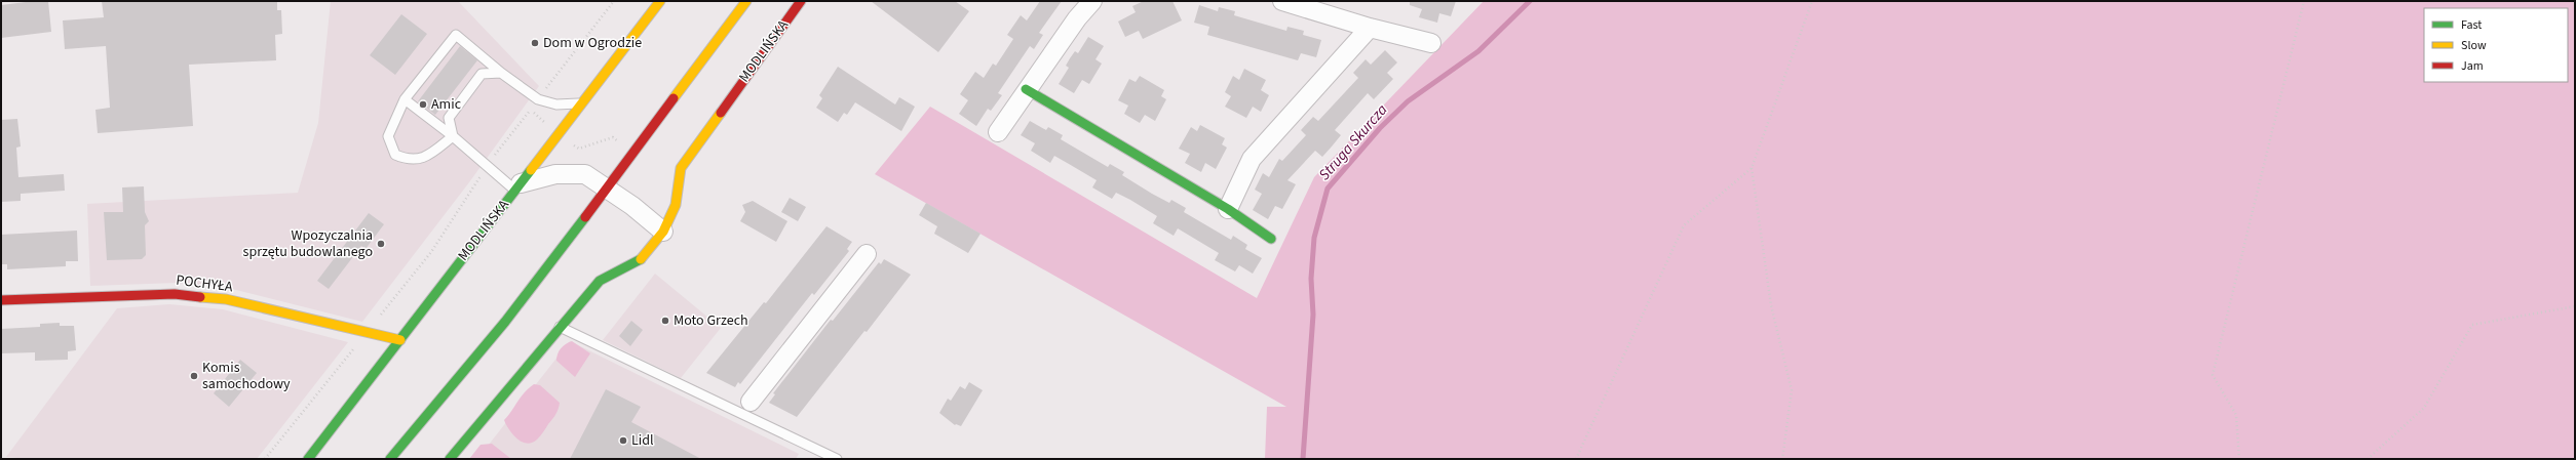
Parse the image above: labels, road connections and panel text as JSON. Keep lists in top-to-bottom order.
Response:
{
  "streets": {
    "street": ["MODLIŃSKA", "POCHYŁA"]
  },
  "crossings": [
    ["MODLIŃSKA", "POCHYŁA"]
  ],
  "water": ["Struga Skurcza"],
  "places": [
    "Dom w Ogrodzie",
    "Amic",
    "Wpozyczalnia sprzętu budowlanego",
    "Moto Grzech",
    "Komis samochodowy",
    "Lidl"
  ],
  "legend": ["Fast", "Slow", "Jam"]
}
